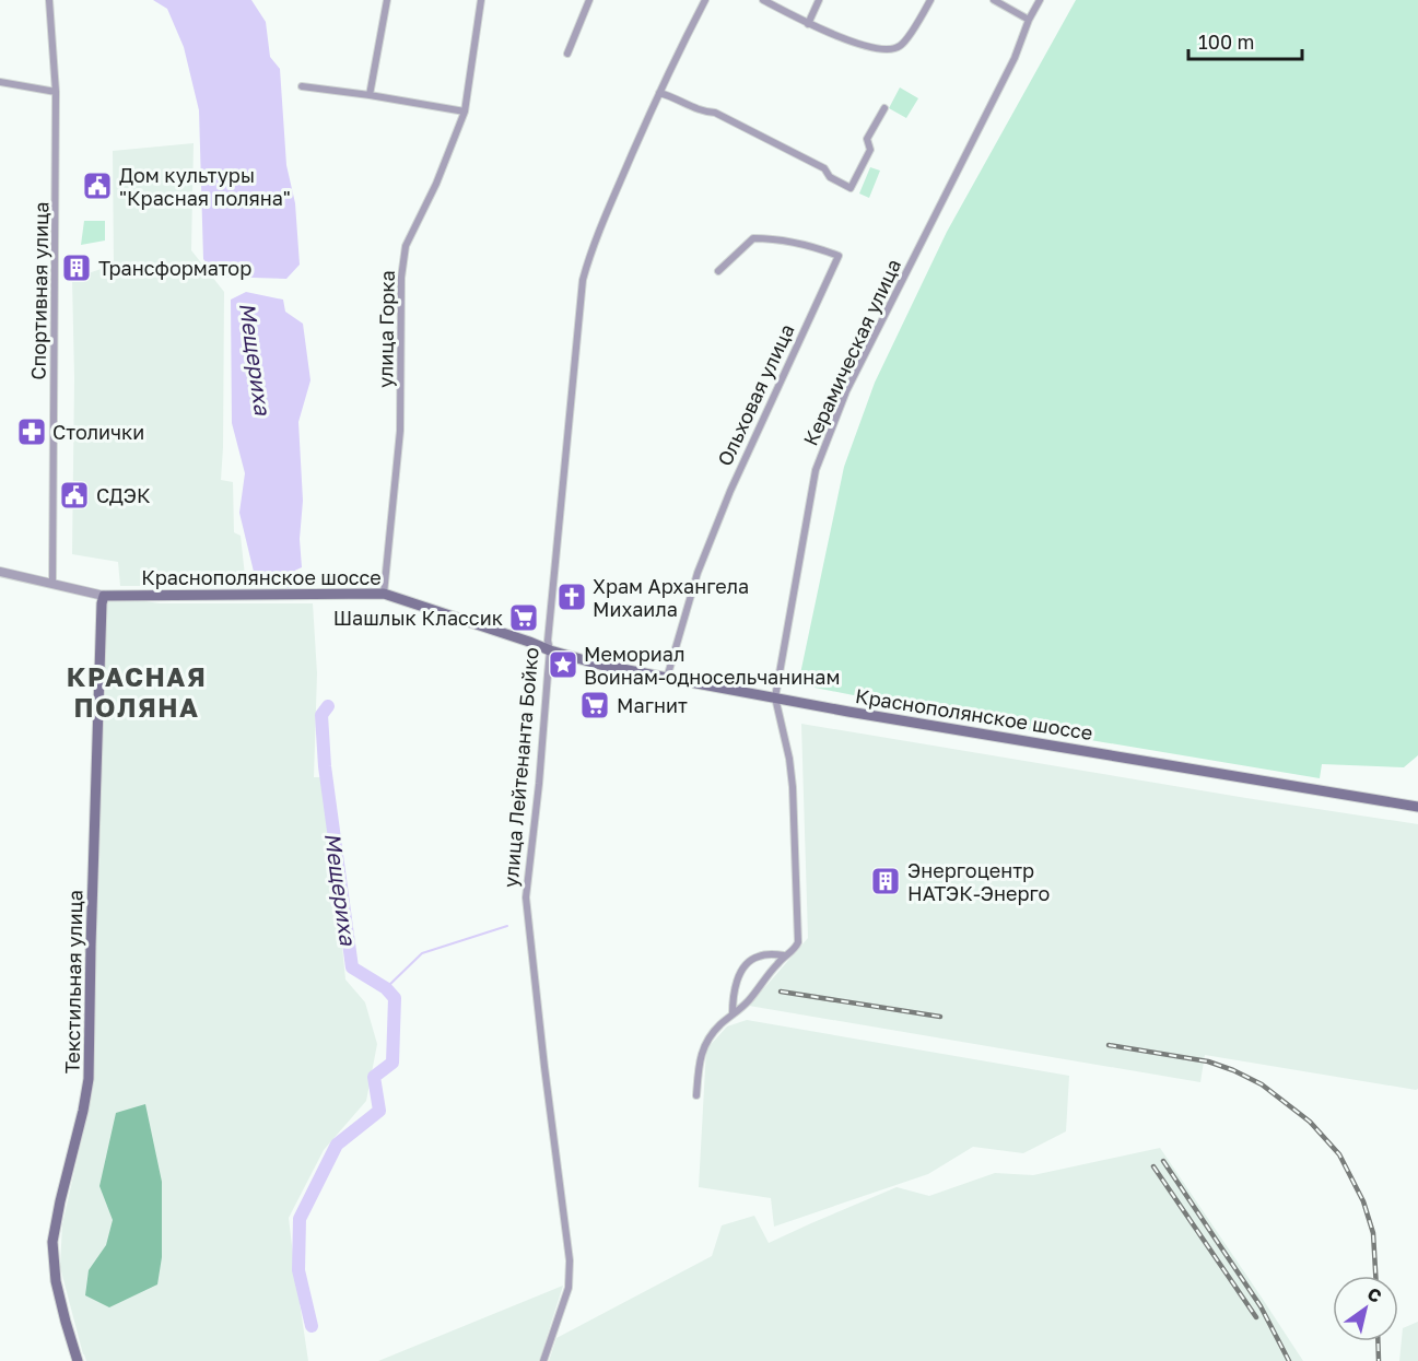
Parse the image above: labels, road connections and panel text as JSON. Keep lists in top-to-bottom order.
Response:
{
  "streets": {
    "main road": ["Краснополянское шоссе", "Текстильная улица"],
    "street": [
      "Спортивная улица",
      "улица Горка",
      "Керамическая улица",
      "Ольховая улица",
      "улица Лейтенанта Бойко"
    ]
  },
  "crossings": [
    ["улица Горка", "Краснополянское шоссе"],
    ["Керамическая улица", "Краснополянское шоссе"],
    ["Ольховая улица", "Краснополянское шоссе"],
    ["Краснополянское шоссе", "улица Лейтенанта Бойко"],
    ["Краснополянское шоссе", "Текстильная улица"]
  ],
  "districts": ["КРАСНАЯ ПОЛЯНА"],
  "water": ["Мещериха"],
  "places": {
    "public building": ["Дом культуры \"Красная поляна\"", "СДЭК"],
    "building": ["Трансформатор", "Энергоцентр НАТЭК-Энерго"],
    "pharmacy": ["Столички"],
    "church": ["Храм Архангела Михаила"],
    "supermarket": ["Шашлык Классик", "Магнит"],
    "place": ["Мемориал Воинам-односельчанинам"]
  },
  "scale_bar": "100 m",
  "north": "top right"
}
